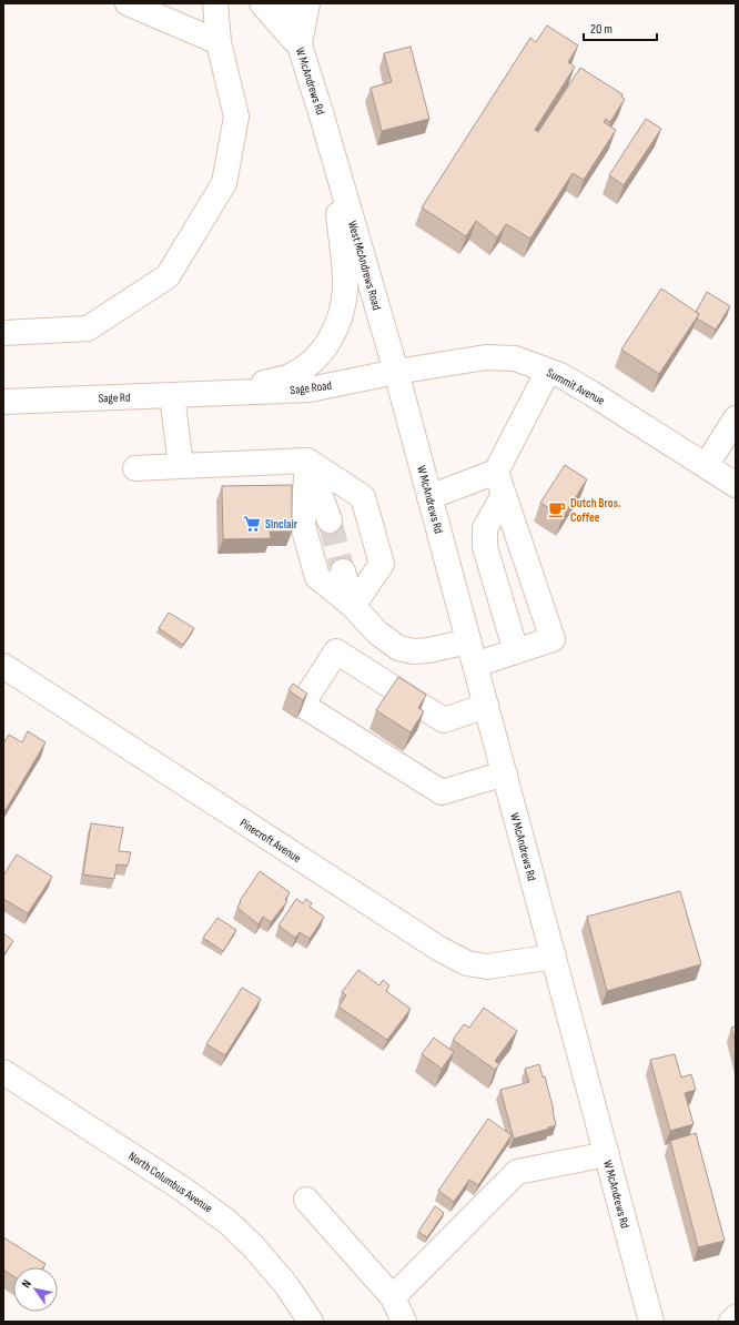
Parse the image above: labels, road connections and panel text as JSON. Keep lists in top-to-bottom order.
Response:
{
  "streets": {
    "main road": [
      "W McAndrews Rd",
      "West McAndrews Road",
      "Summit Avenue",
      "Sage Road",
      "Sage Rd",
      "Pinecroft Avenue",
      "North Columbus Avenue"
    ]
  },
  "crossings": [
    ["W McAndrews Rd", "West McAndrews Road"],
    ["W McAndrews Rd", "Summit Avenue"],
    ["W McAndrews Rd", "Sage Road"],
    ["W McAndrews Rd", "Pinecroft Avenue"],
    ["West McAndrews Road", "Summit Avenue"],
    ["West McAndrews Road", "Sage Road"],
    ["Summit Avenue", "Sage Road"],
    ["Sage Road", "Sage Rd"]
  ],
  "places": {
    "cafe": ["Dutch Bros. Coffee"],
    "supermarket": ["Sinclair"]
  },
  "scale_bar": "20 m",
  "north": "top left"
}
